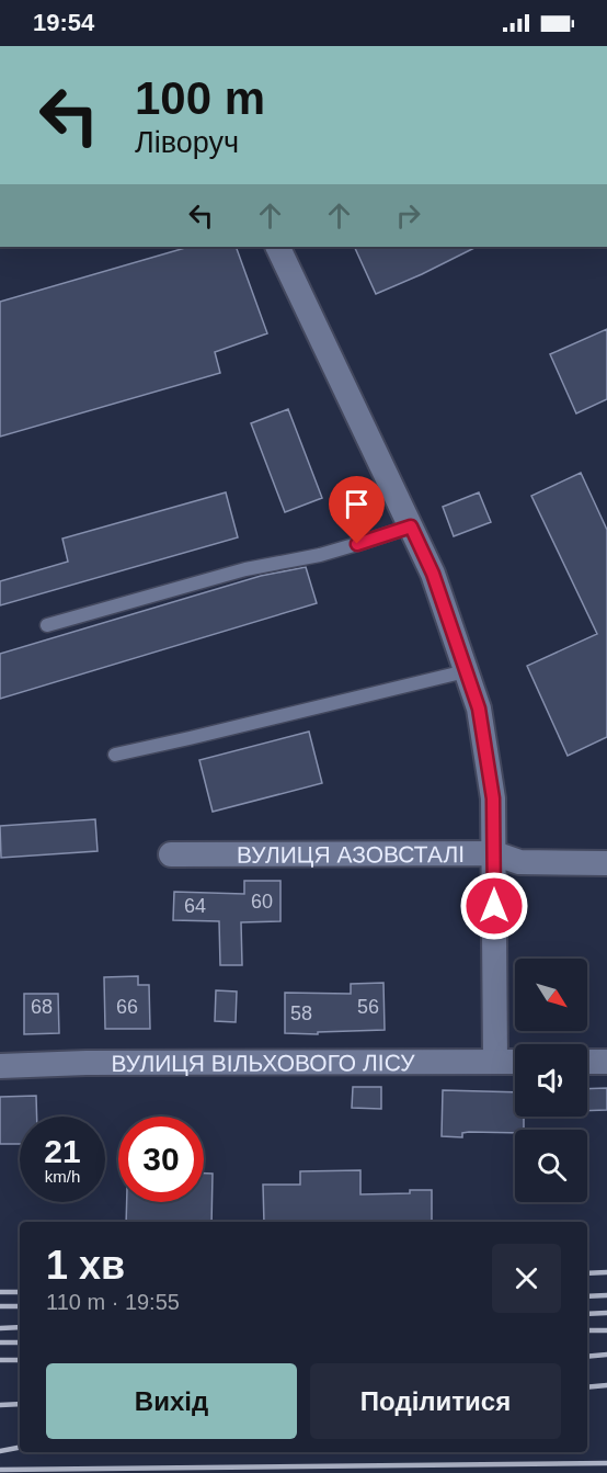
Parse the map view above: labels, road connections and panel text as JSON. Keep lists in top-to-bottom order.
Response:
{
  "streets": {
    "street": ["ВУЛИЦЯ АЗОВСТАЛІ", "ВУЛИЦЯ ВІЛЬХОВОГО ЛІСУ"]
  },
  "house_numbers": [
    "60",
    "64",
    "68",
    "66",
    "56",
    "58"
  ],
  "north": "bottom right",
  "page": {
    "status": "19:54",
    "turn": ["100 m", "Ліворуч"],
    "speed": "21 km/h",
    "limit": "30",
    "heading": ["1 хв", "110 m · 19:55"],
    "buttons": ["Вихід", "Поділитися"]
  }
}
